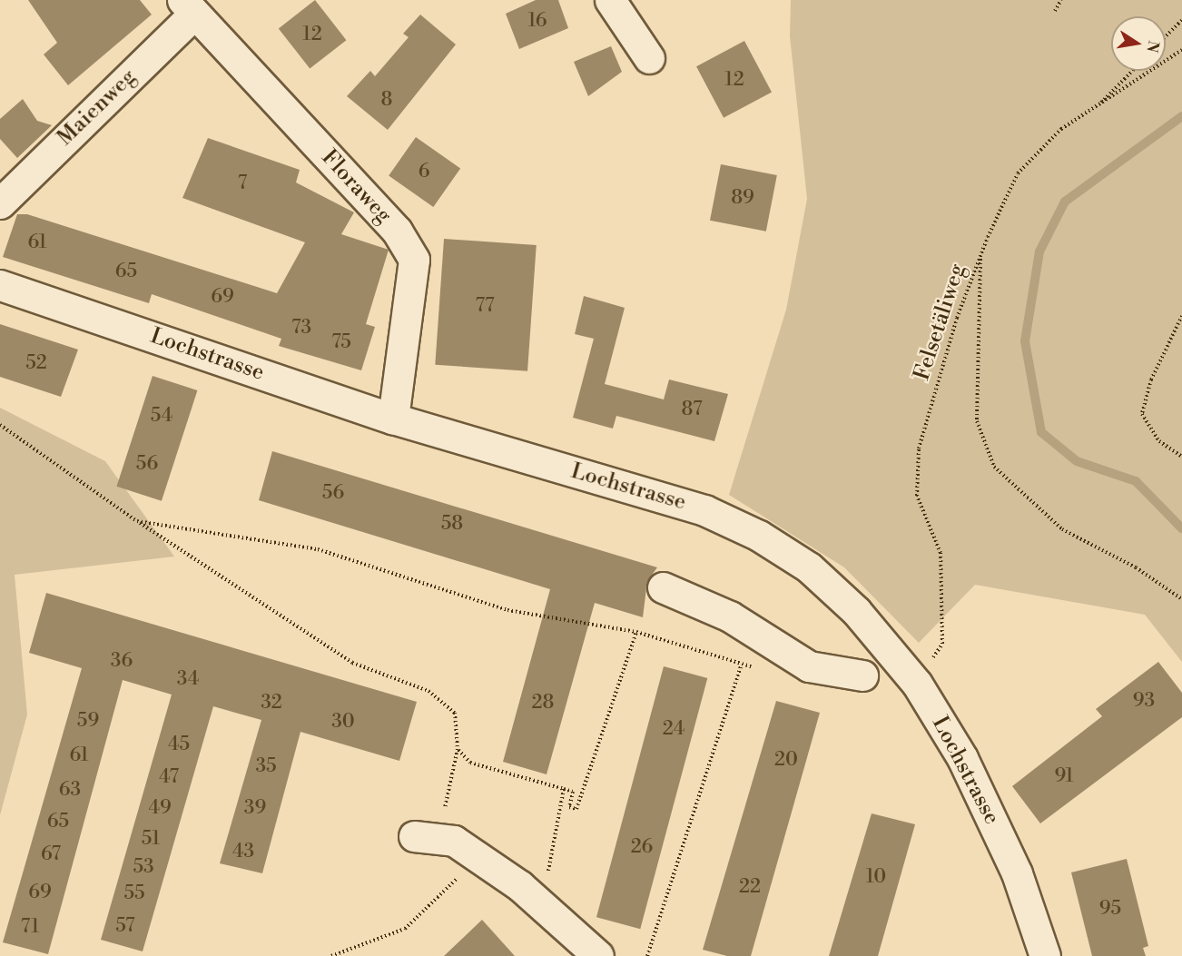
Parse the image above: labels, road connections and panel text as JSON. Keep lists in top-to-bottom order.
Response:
{
  "streets": {
    "street": ["Maienweg", "Floraweg", "Lochstrasse"],
    "path": ["Felsetäliweg"]
  },
  "crossings": [
    ["Maienweg", "Floraweg"],
    ["Floraweg", "Lochstrasse"],
    ["Felsetäliweg", "Lochstrasse"]
  ],
  "house_numbers": [
    "16",
    "12",
    "12",
    "8",
    "6",
    "7",
    "89",
    "61",
    "65",
    "69",
    "77",
    "73",
    "75",
    "52",
    "87",
    "54",
    "56",
    "56",
    "58",
    "36",
    "34",
    "93",
    "32",
    "28",
    "59",
    "30",
    "24",
    "45",
    "61",
    "20",
    "35",
    "91",
    "47",
    "63",
    "49",
    "39",
    "65",
    "51",
    "26",
    "43",
    "67",
    "53",
    "10",
    "22",
    "69",
    "55",
    "95",
    "57",
    "71"
  ],
  "north": "right"
}
